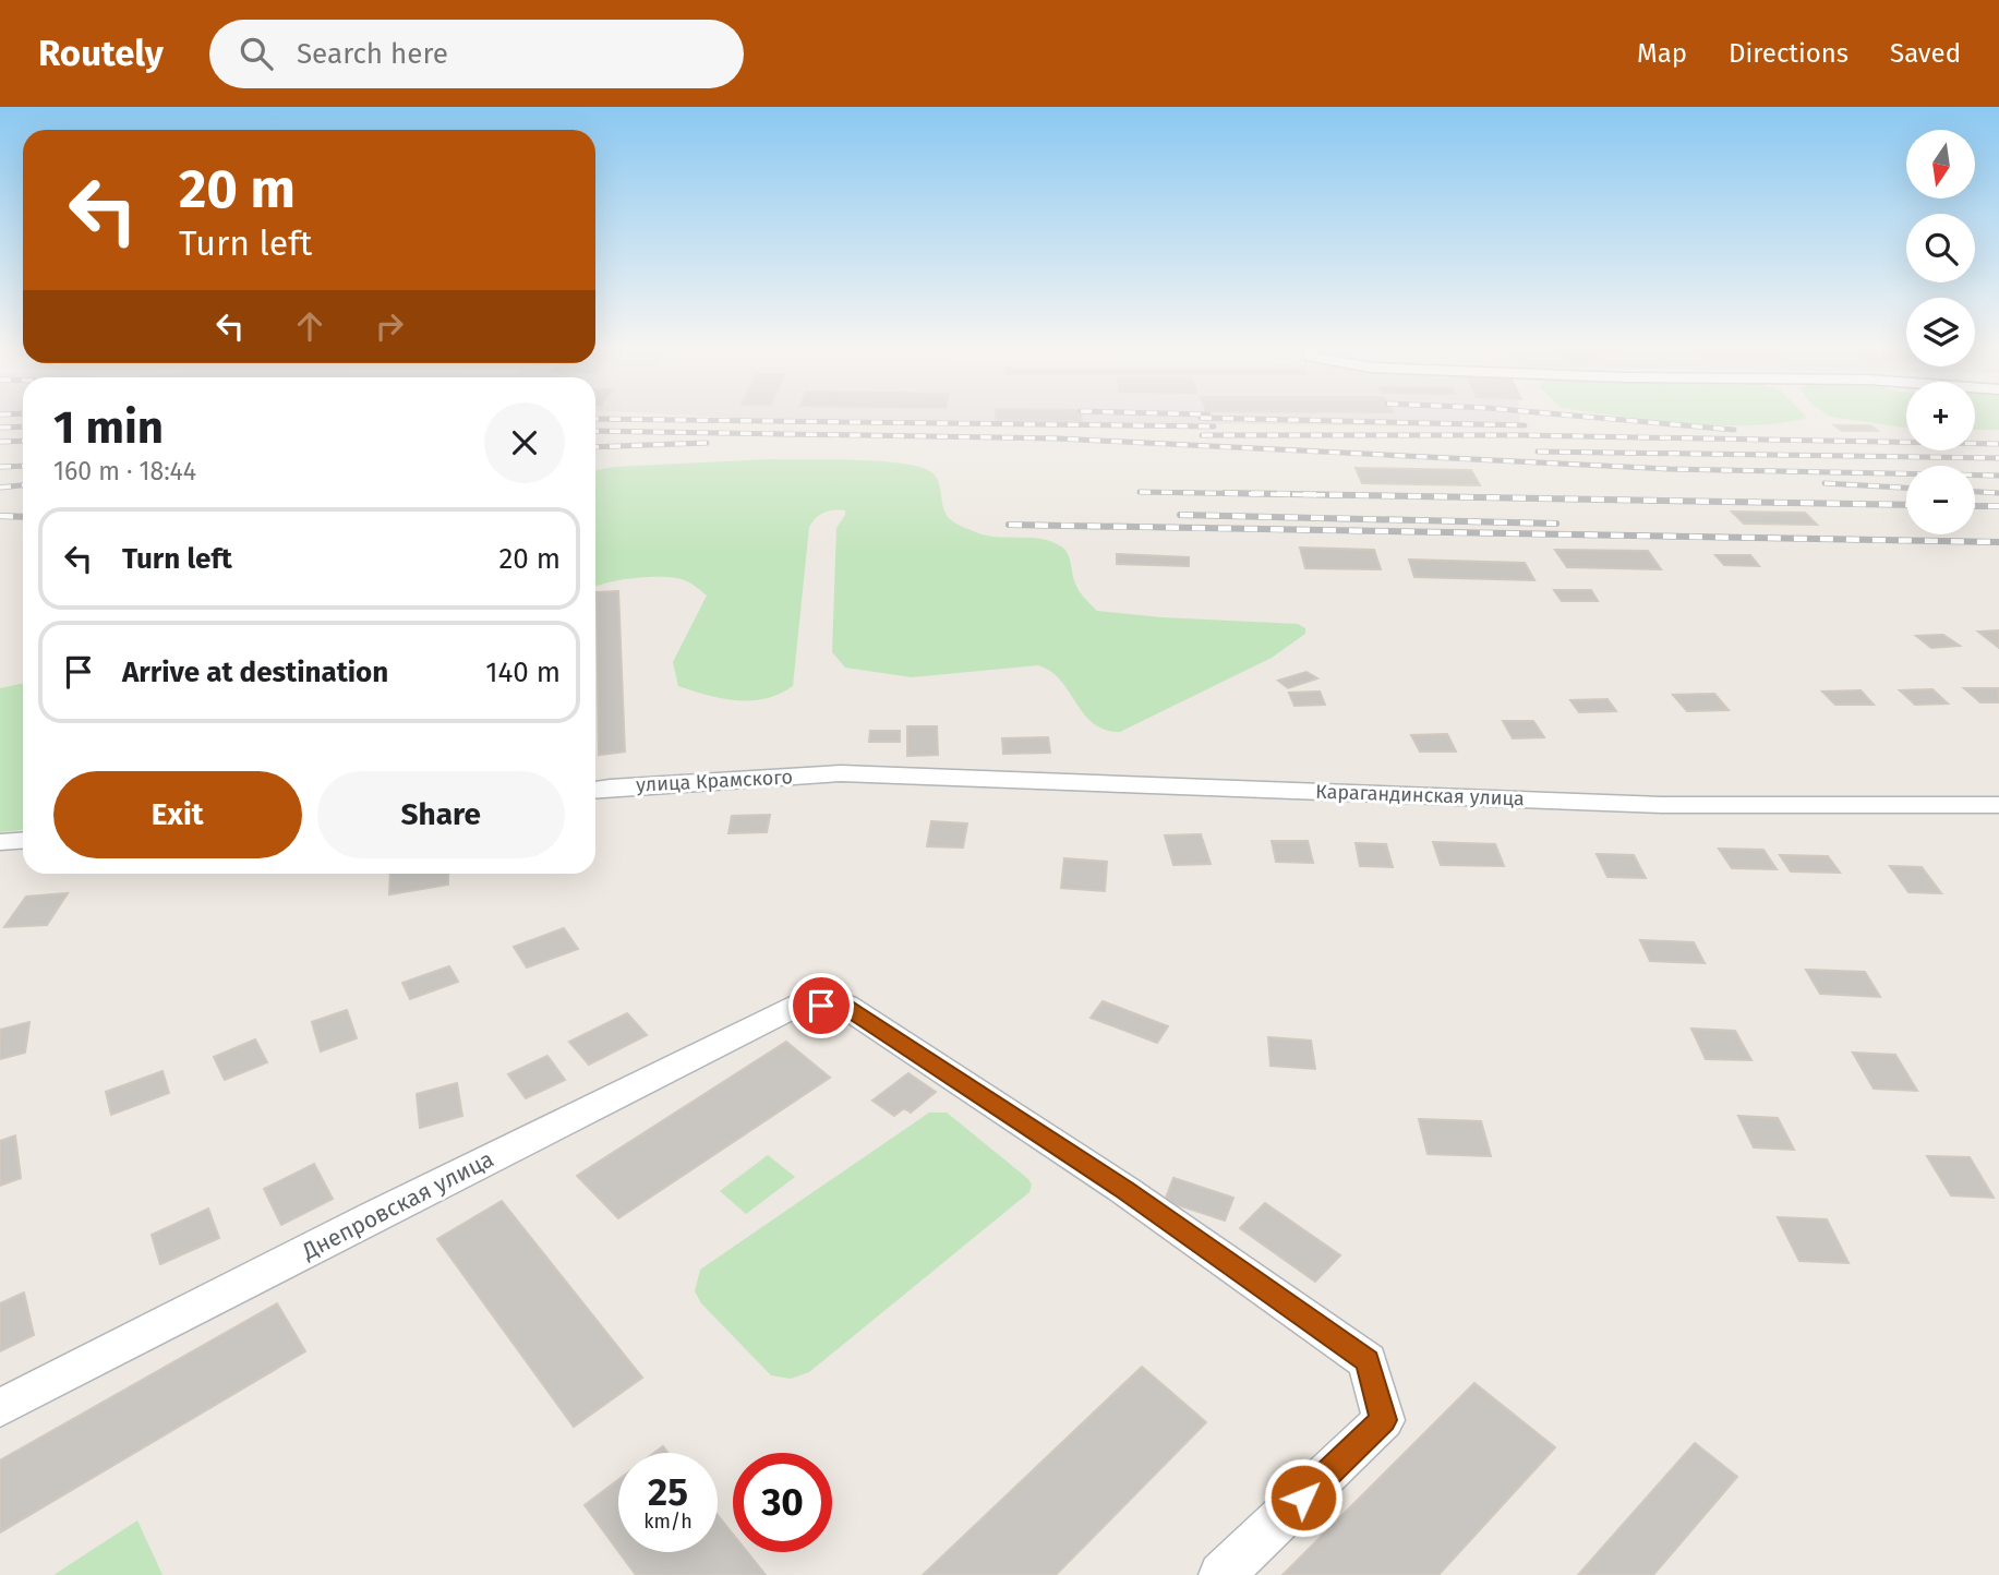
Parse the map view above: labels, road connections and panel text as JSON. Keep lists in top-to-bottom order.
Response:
{
  "streets": {
    "street": ["улица Крамского", "Карагандинская улица", "Днепровская улица"]
  },
  "crossings": [
    ["улица Крамского", "Карагандинская улица"]
  ],
  "north": "bottom",
  "page": {
    "header": "Routely",
    "search": "Search here",
    "nav": ["Map", "Directions", "Saved"],
    "map_buttons": ["+", "−"],
    "turn": ["20 m", "Turn left"],
    "heading": ["1 min", "160 m · 18:44"],
    "list": [
      {
        "name": "Turn left",
        "value": "20 m"
      },
      {
        "name": "Arrive at destination",
        "value": "140 m"
      }
    ],
    "buttons": ["Exit", "Share"],
    "speed": "25 km/h",
    "limit": "30"
  }
}
